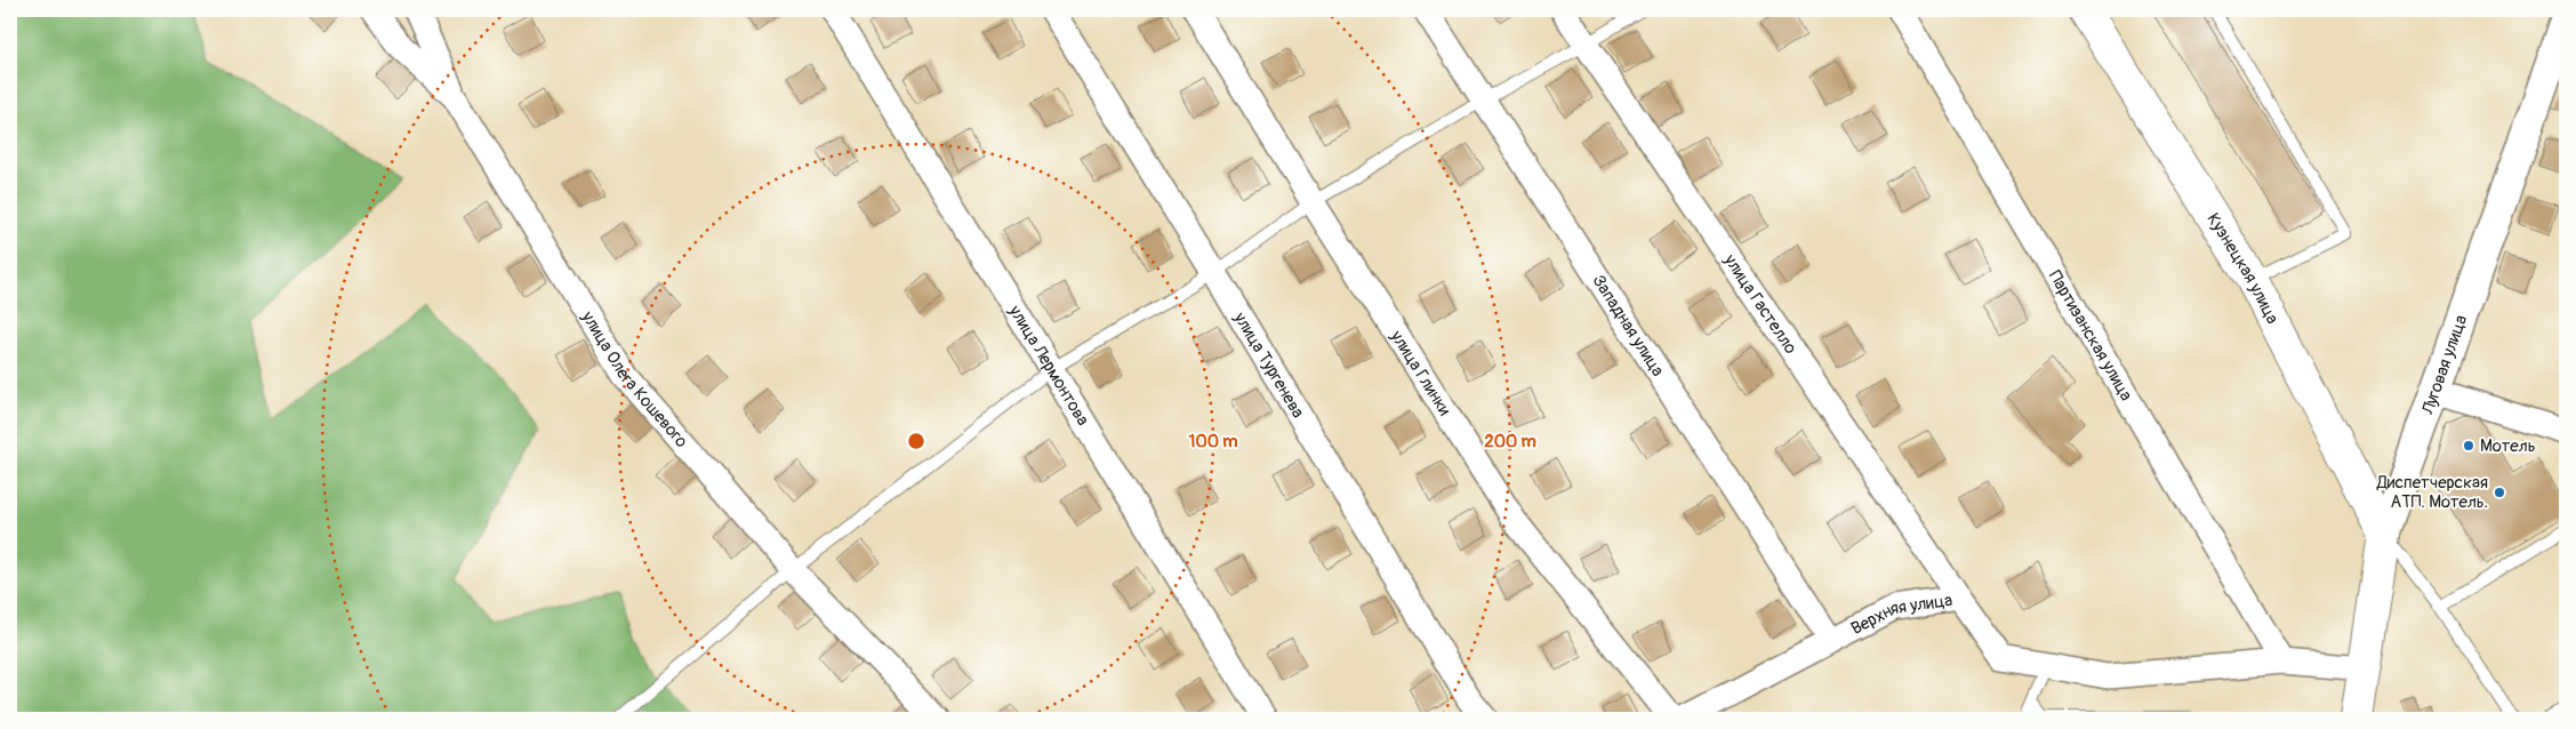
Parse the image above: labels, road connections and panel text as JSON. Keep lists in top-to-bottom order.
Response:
{
  "streets": {
    "main road": ["Кузнецкая улица", "Луговая улица"],
    "street": [
      "улица Гастелло",
      "Западная улица",
      "Партизанская улица",
      "улица Лермонтова",
      "улица Тургенева",
      "улица Глинки",
      "улица Олега Кошевого",
      "Верхняя улица"
    ]
  },
  "crossings": [
    ["Кузнецкая улица", "Луговая улица"],
    ["улица Гастелло", "Верхняя улица"],
    ["Западная улица", "Верхняя улица"],
    ["Партизанская улица", "Верхняя улица"],
    ["Луговая улица", "Верхняя улица"]
  ],
  "places": ["Мотель", "Диспетчерская АТП. Мотель."],
  "rings": ["100 m", "200 m"]
}
